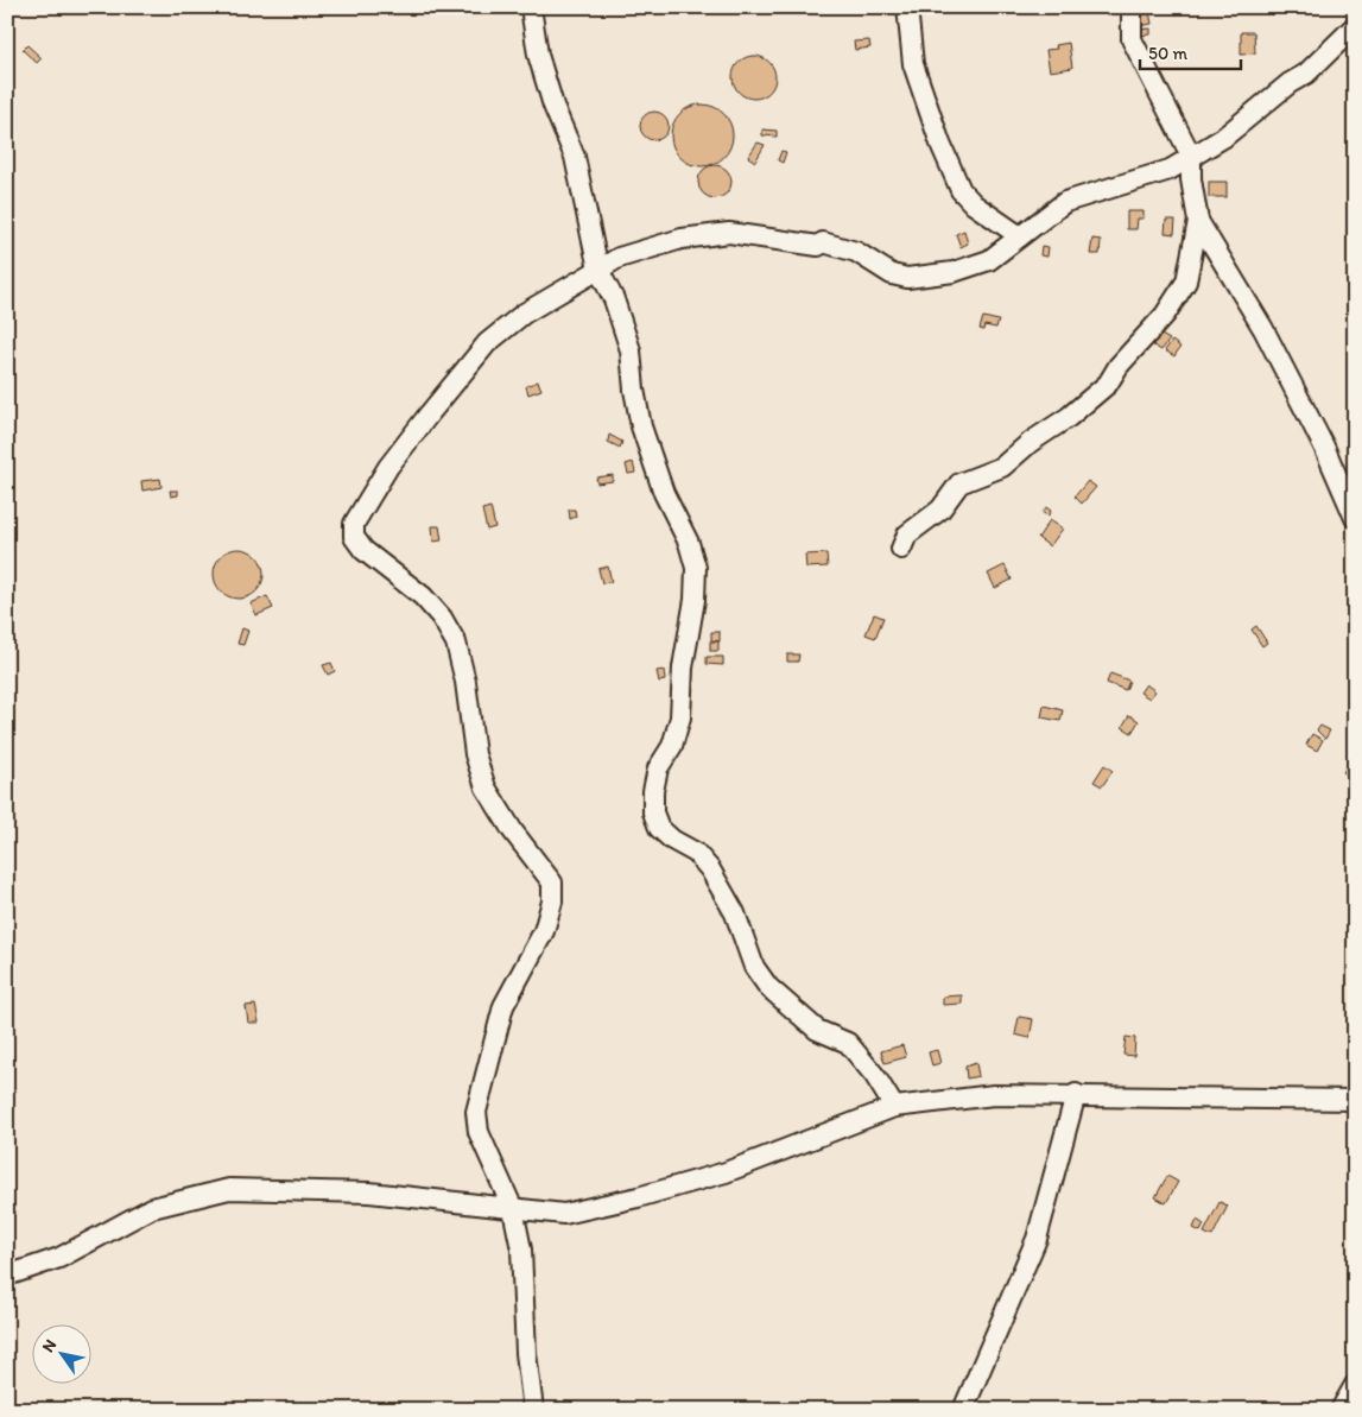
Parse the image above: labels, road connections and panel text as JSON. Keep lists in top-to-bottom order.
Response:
{
  "scale_bar": "50 m",
  "north": "top left"
}
